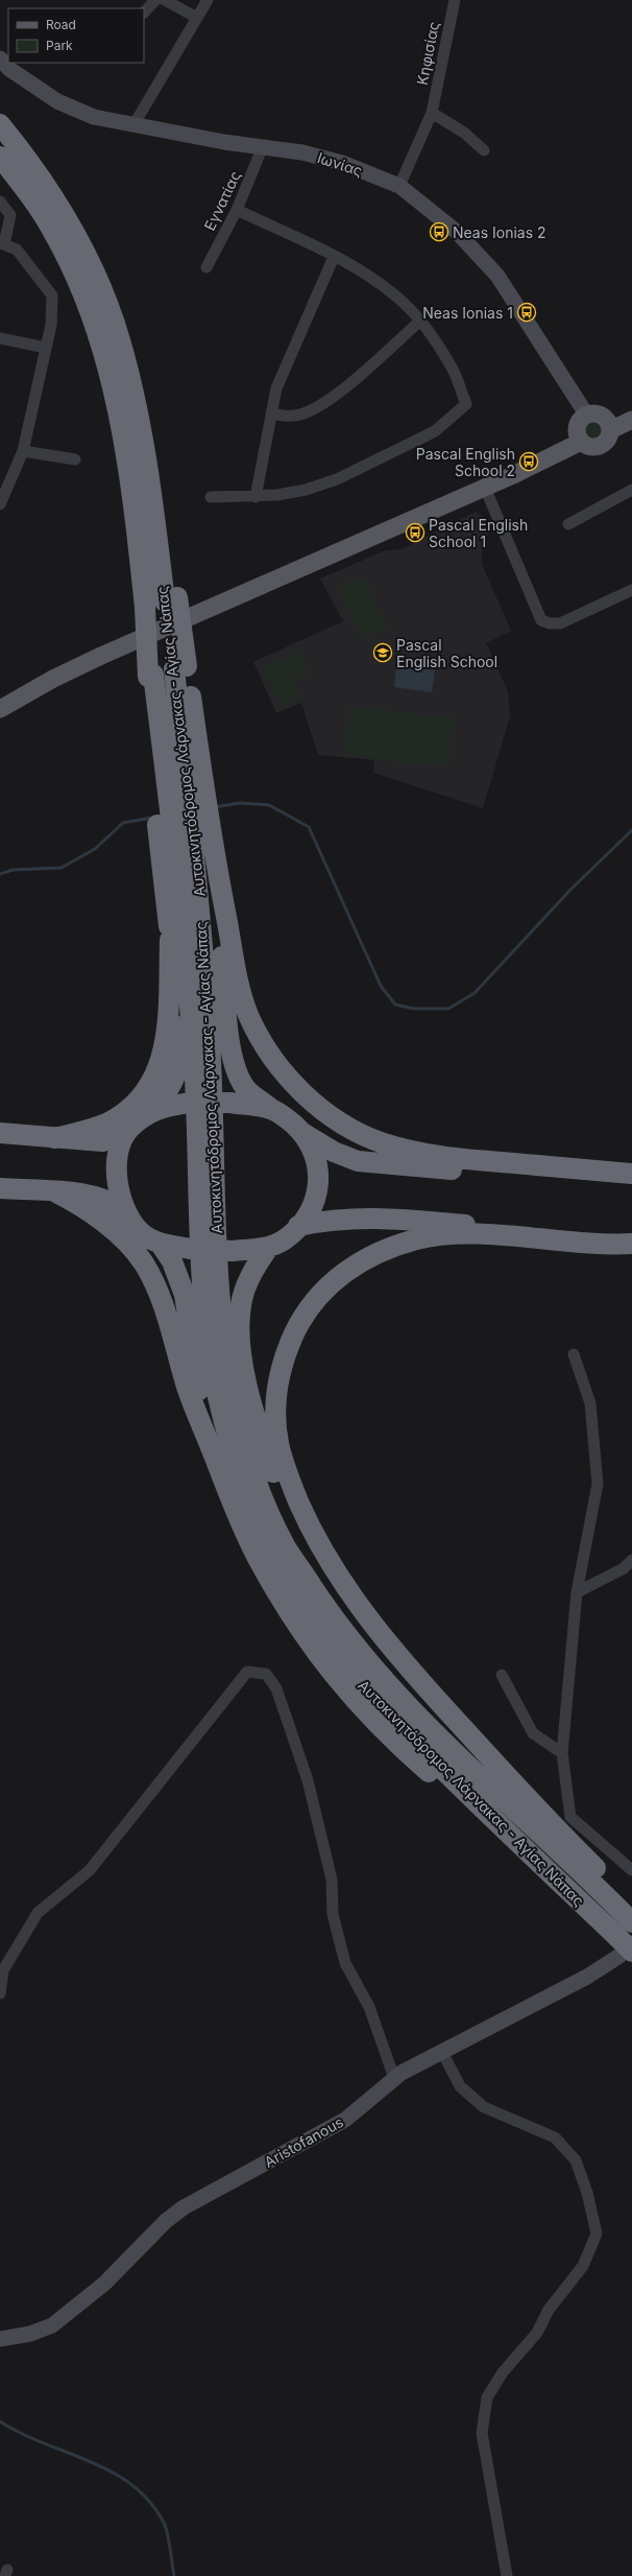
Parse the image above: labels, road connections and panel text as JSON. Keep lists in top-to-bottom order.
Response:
{
  "streets": {
    "highway": ["Αυτοκινητόδρομος Λάρνακας - Αγίας Νάπας"],
    "street": [
      "Κηφισίας",
      "Ιωνίας",
      "Εγνατίας",
      "Aristofanous"
    ]
  },
  "crossings": [
    ["Κηφισίας", "Ιωνίας"],
    ["Ιωνίας", "Εγνατίας"],
    ["Αυτοκινητόδρομος Λάρνακας - Αγίας Νάπας", "Aristofanous"]
  ],
  "places": {
    "bus stop": [
      "Neas Ionias 2",
      "Neas Ionias 1",
      "Pascal English School 2",
      "Pascal English School 1"
    ],
    "school or university": ["Pascal English School"]
  },
  "legend": ["Road", "Park"]
}
